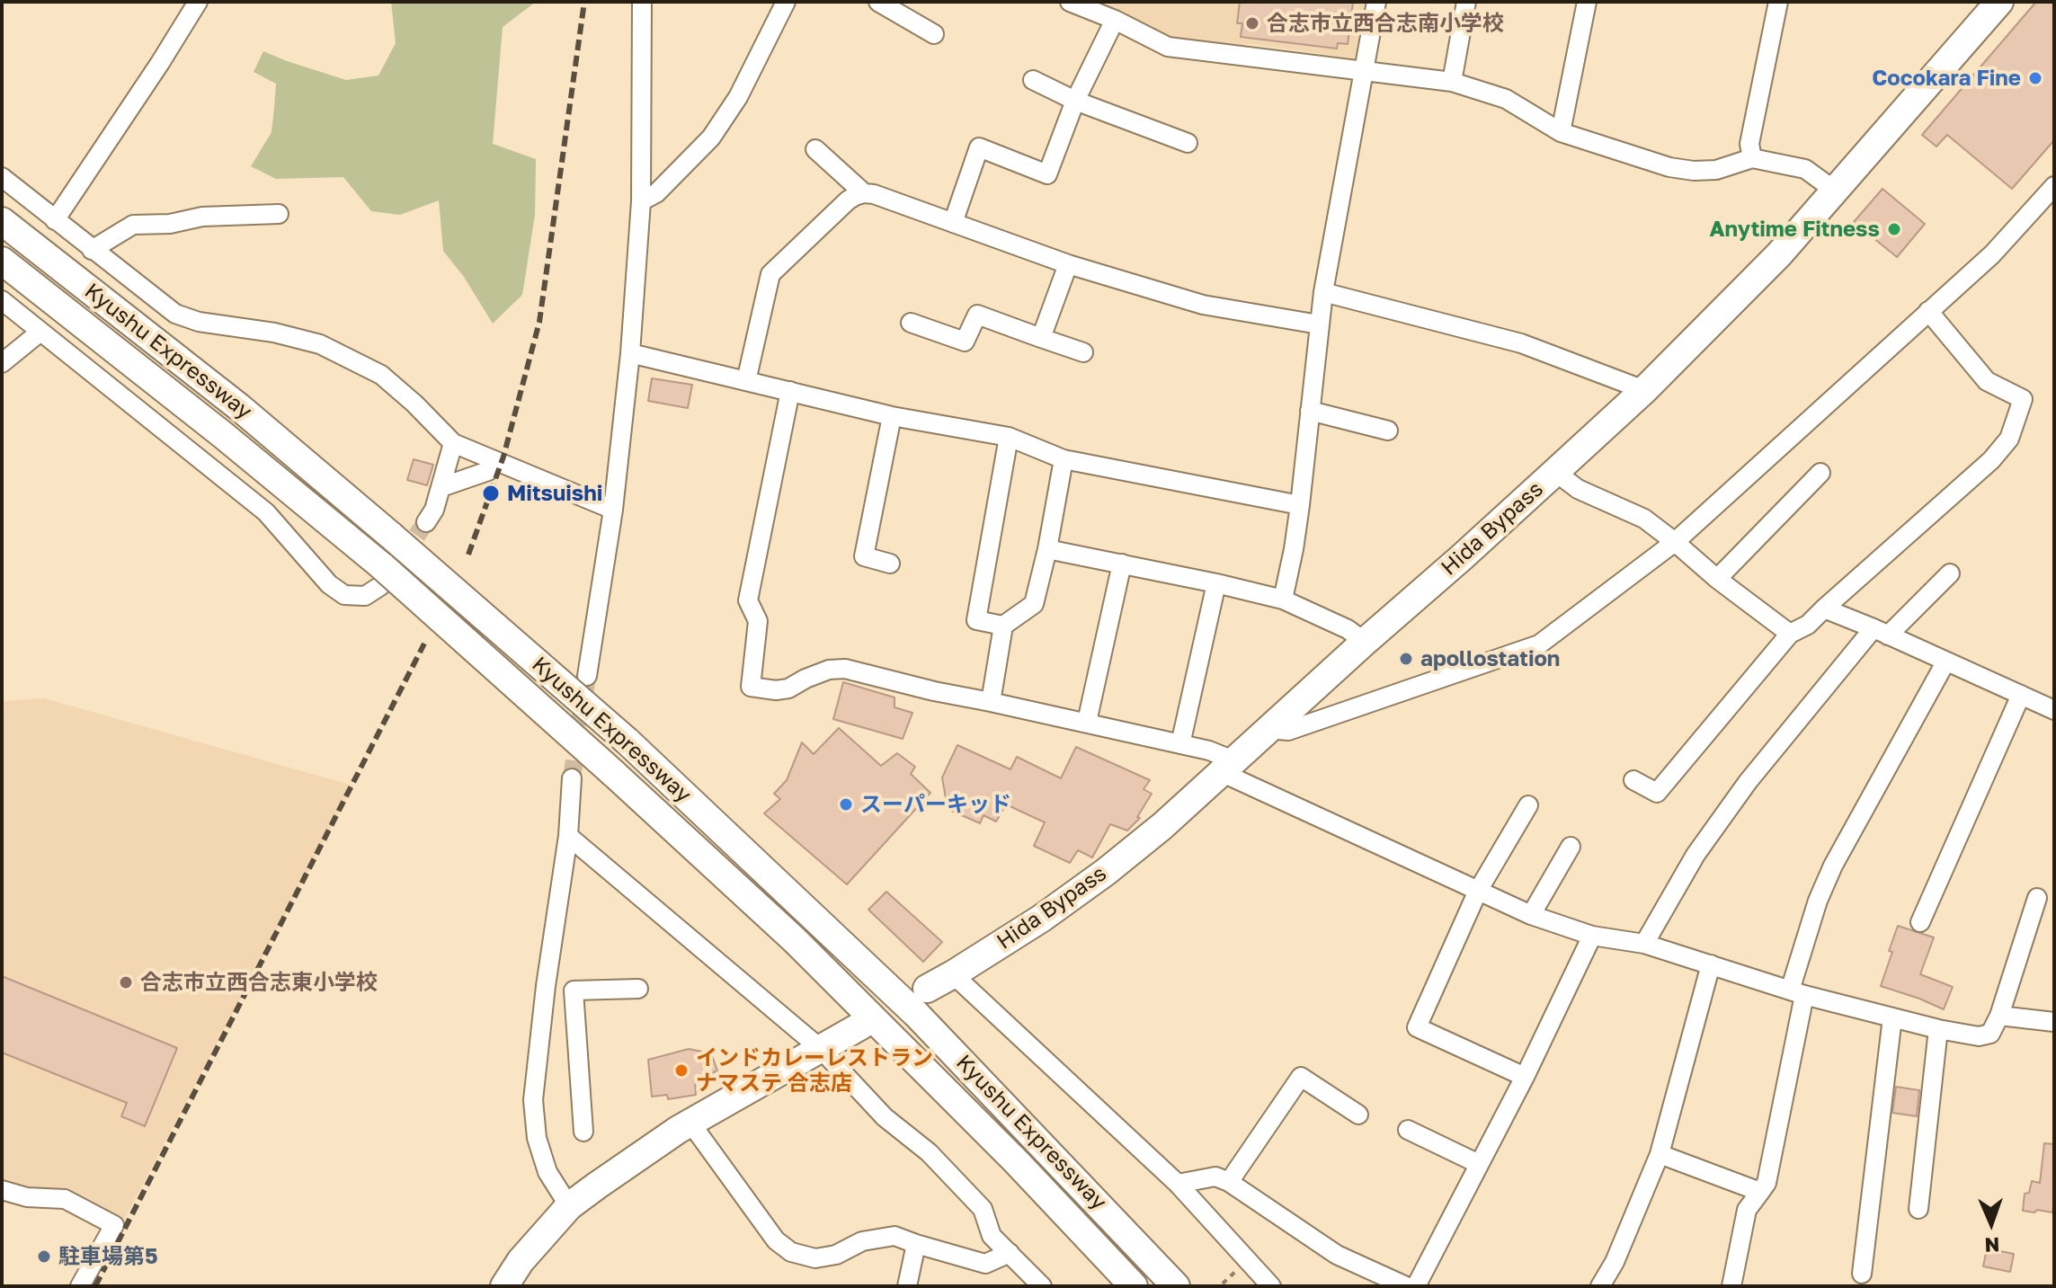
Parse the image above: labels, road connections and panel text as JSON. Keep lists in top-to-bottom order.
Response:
{
  "streets": {
    "highway": ["Kyushu Expressway", "Hida Bypass"]
  },
  "places": [
    "合志市立西合志南小学校",
    "Cocokara Fine",
    "Anytime Fitness",
    "Mitsuishi",
    "apollostation",
    "スーパーキッド",
    "合志市立西合志東小学校",
    "インドカレーレストラン ナマステ 合志店",
    "駐車場第5"
  ],
  "north": "bottom"
}
